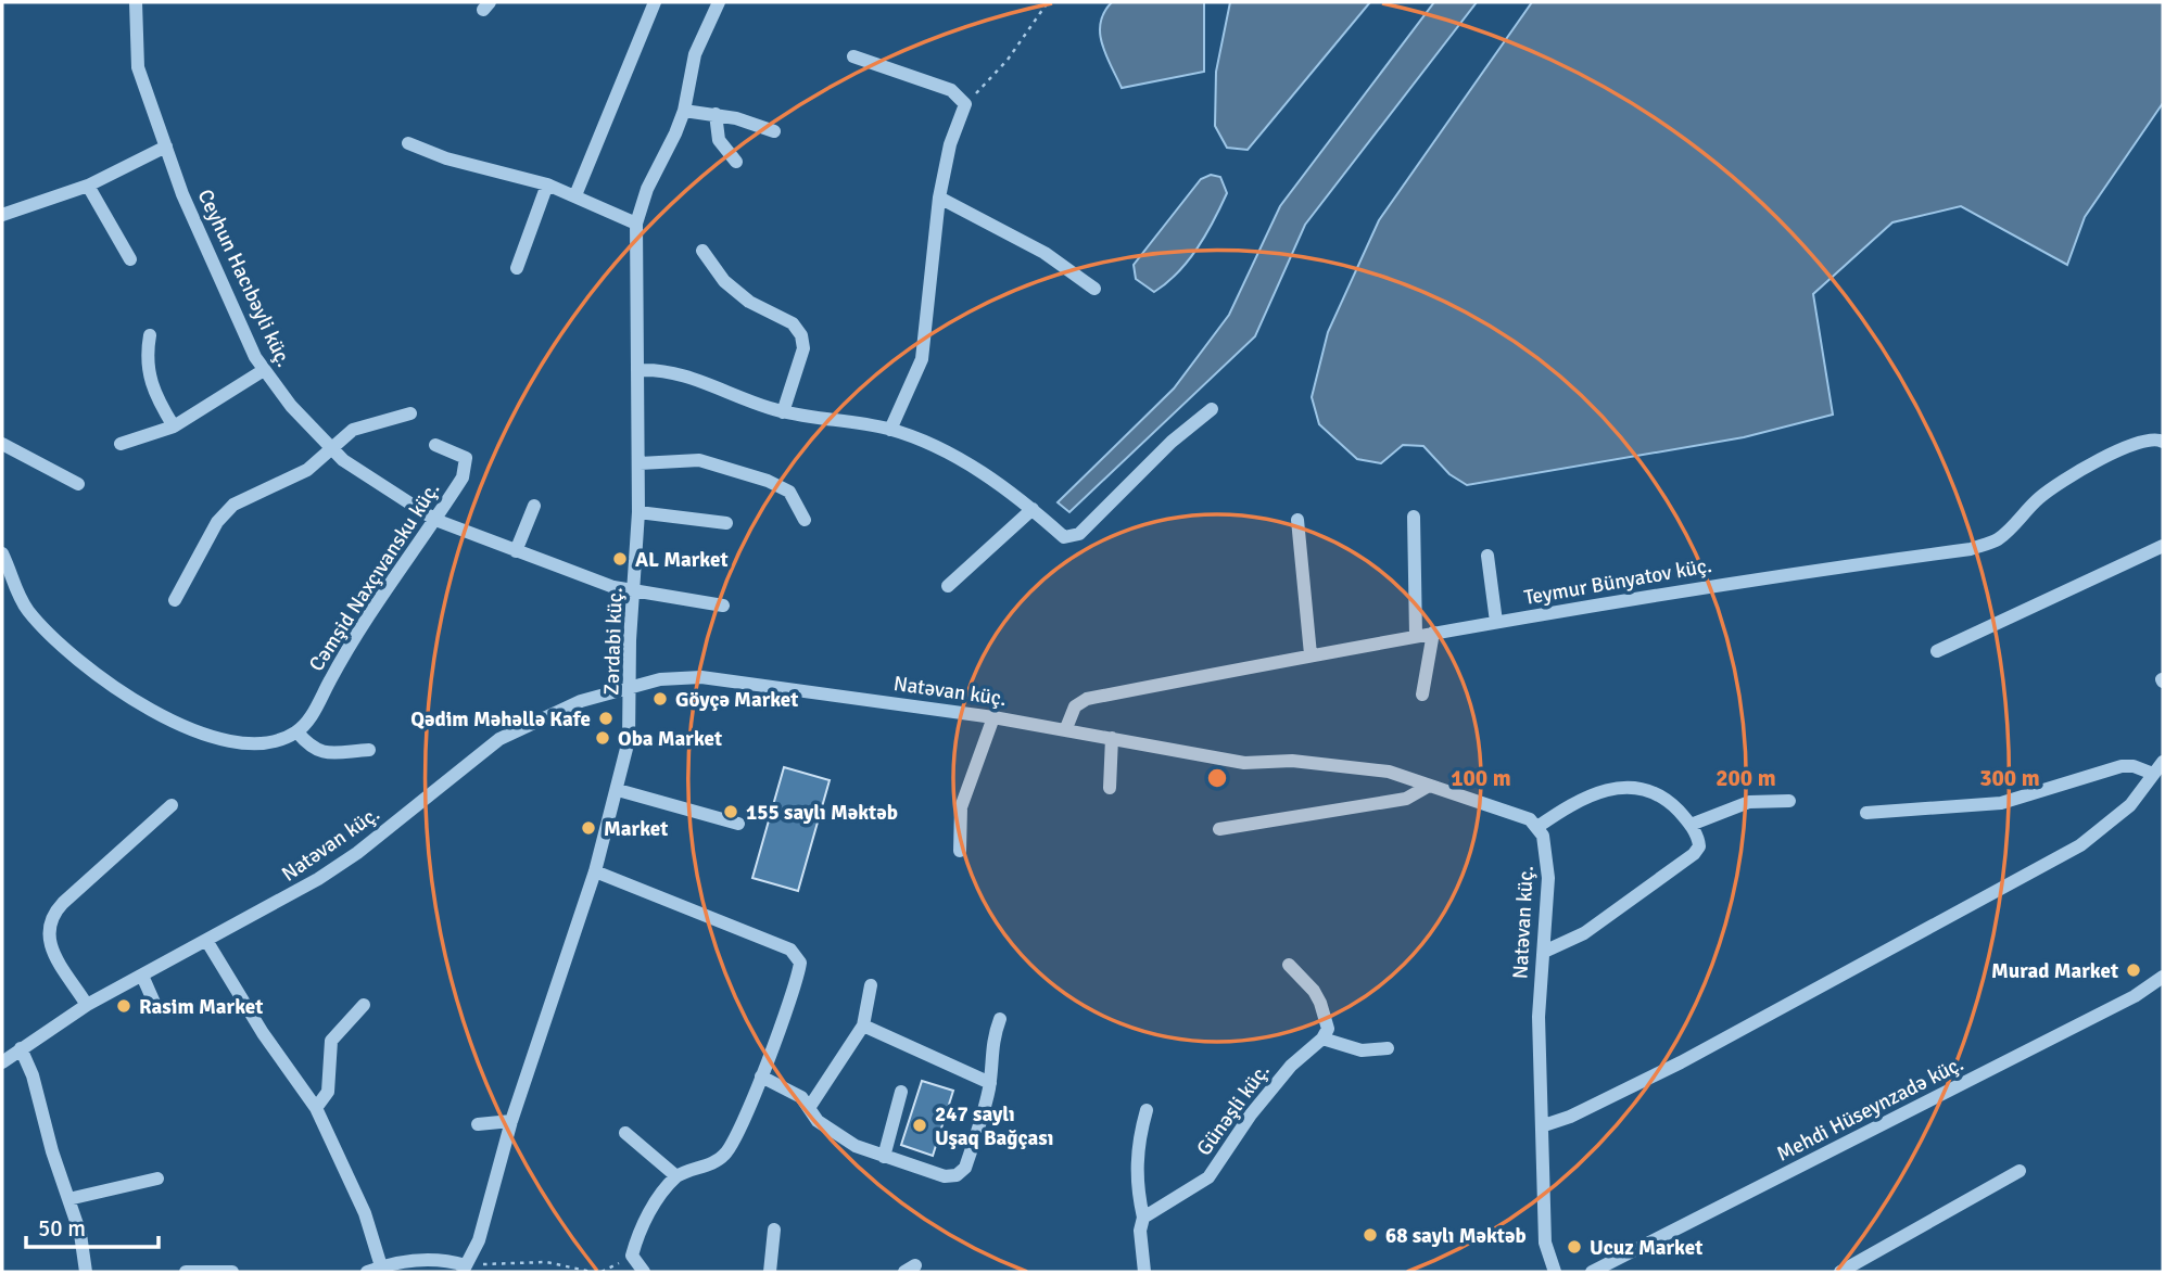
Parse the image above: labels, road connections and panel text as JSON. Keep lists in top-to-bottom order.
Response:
{
  "streets": {
    "street": [
      "Ceyhun Hacıbəyli küç.",
      "Cəmşid Naxçıvansku küç.",
      "Teymur Bünyatov küç.",
      "Zərdabi küç.",
      "Natəvan küç.",
      "Mehdi Hüseynzadə küç.",
      "Günəşli küç."
    ]
  },
  "crossings": [
    ["Ceyhun Hacıbəyli küç.", "Cəmşid Naxçıvansku küç."],
    ["Ceyhun Hacıbəyli küç.", "Zərdabi küç."],
    ["Teymur Bünyatov küç.", "Natəvan küç."],
    ["Zərdabi küç.", "Natəvan küç."]
  ],
  "places": [
    "AL Market",
    "Göyçə Market",
    "Qədim Məhəllə Kafe",
    "Oba Market",
    "155 saylı Məktəb",
    "Market",
    "Murad Market",
    "Rasim Market",
    "247 saylı Uşaq Bağçası",
    "68 saylı Məktəb",
    "Ucuz Market"
  ],
  "scale_bar": "50 m",
  "rings": ["100 m", "200 m", "300 m"]
}
